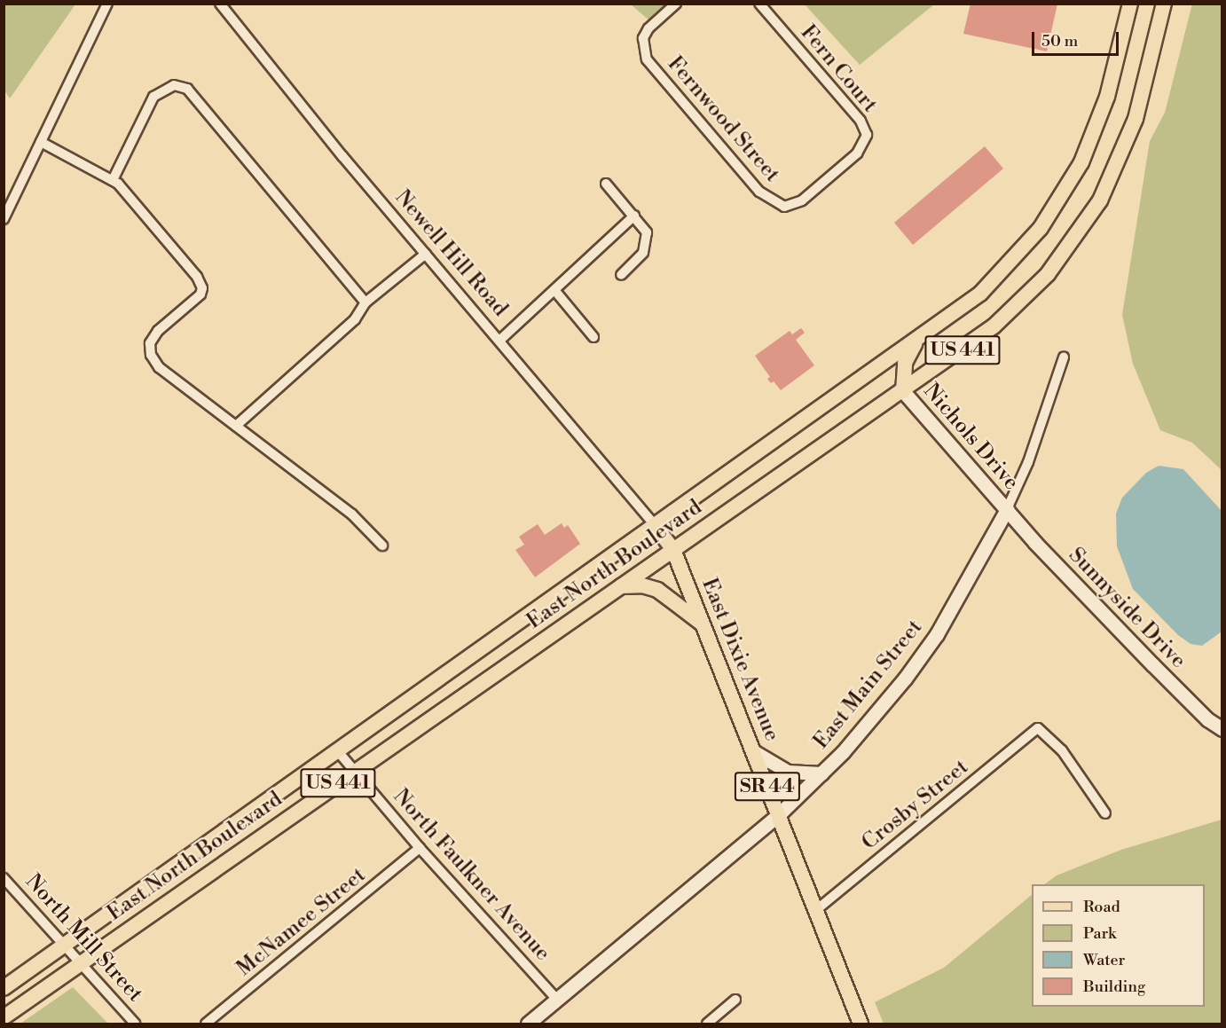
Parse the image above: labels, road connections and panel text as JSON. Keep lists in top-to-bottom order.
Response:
{
  "streets": {
    "main road": [
      "US 441",
      "East North Boulevard",
      "East Dixie Avenue",
      "SR 44"
    ],
    "street": [
      "Fern Court",
      "Fernwood Street",
      "Newell Hill Road",
      "Nichols Drive",
      "Sunnyside Drive",
      "East Main Street",
      "Crosby Street",
      "North Faulkner Avenue",
      "McNamee Street",
      "North Mill Street"
    ]
  },
  "crossings": [
    ["Fern Court", "Fernwood Street"],
    ["Newell Hill Road", "East North Boulevard"],
    ["Newell Hill Road", "SR 44"],
    ["Nichols Drive", "East North Boulevard"],
    ["Nichols Drive", "Sunnyside Drive"],
    ["Nichols Drive", "East Main Street"],
    ["East North Boulevard", "East Dixie Avenue"],
    ["East North Boulevard", "SR 44"],
    ["East North Boulevard", "North Faulkner Avenue"],
    ["East North Boulevard", "North Mill Street"],
    ["Sunnyside Drive", "East Main Street"],
    ["East Dixie Avenue", "East Main Street"],
    ["East Dixie Avenue", "SR 44"],
    ["East Dixie Avenue", "Crosby Street"],
    ["East Main Street", "North Faulkner Avenue"],
    ["North Faulkner Avenue", "McNamee Street"]
  ],
  "legend": [
    "Road",
    "Park",
    "Water",
    "Building"
  ],
  "scale_bar": "50 m"
}
